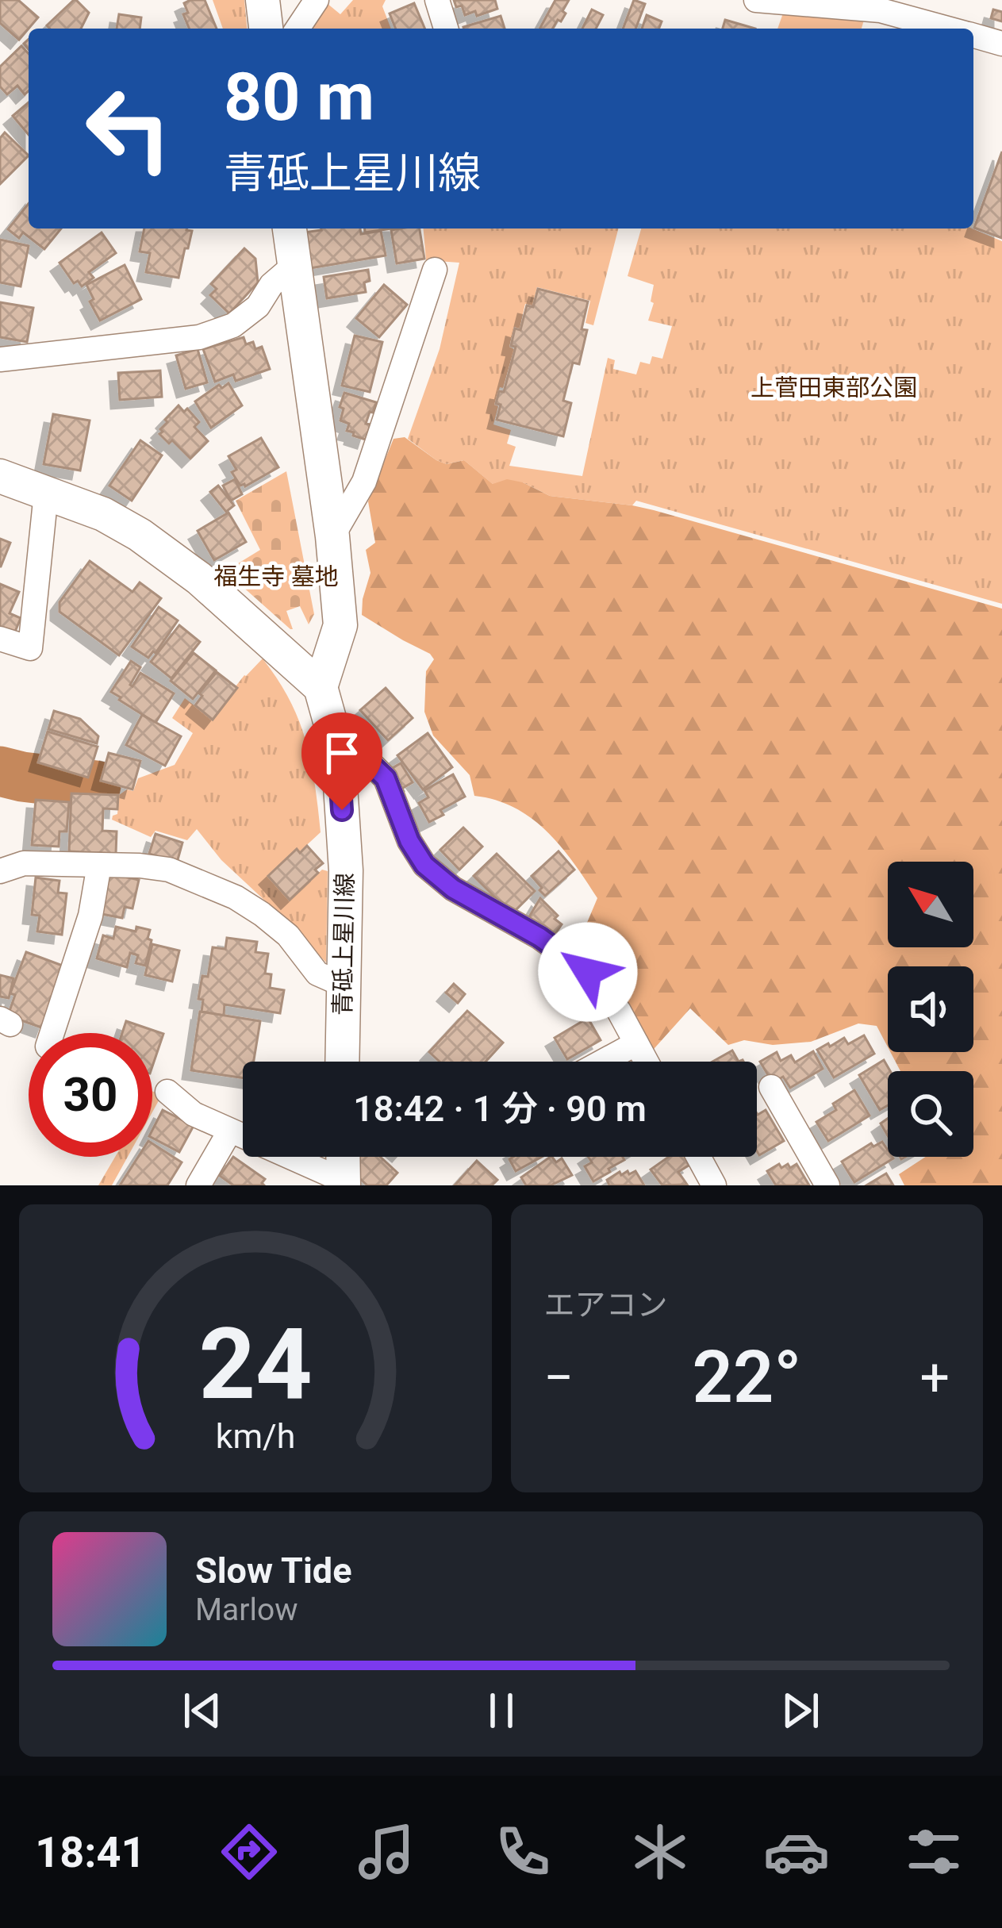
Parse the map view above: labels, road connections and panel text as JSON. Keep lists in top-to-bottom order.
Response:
{
  "streets": {
    "main road": ["青砥上星川線"]
  },
  "parks": ["上菅田東部公園", "福生寺 墓地"],
  "north": "top left",
  "page": {
    "turn": ["80 m", "青砥上星川線"],
    "limit": "30",
    "trip": "18:42 · 1 分 · 90 m",
    "tile": "エアコン",
    "heat": ["−", "22°", "+"],
    "song": ["Slow Tide", "Marlow"],
    "tabs": "18:41",
    "gauge": ["24", "km/h"]
  }
}
